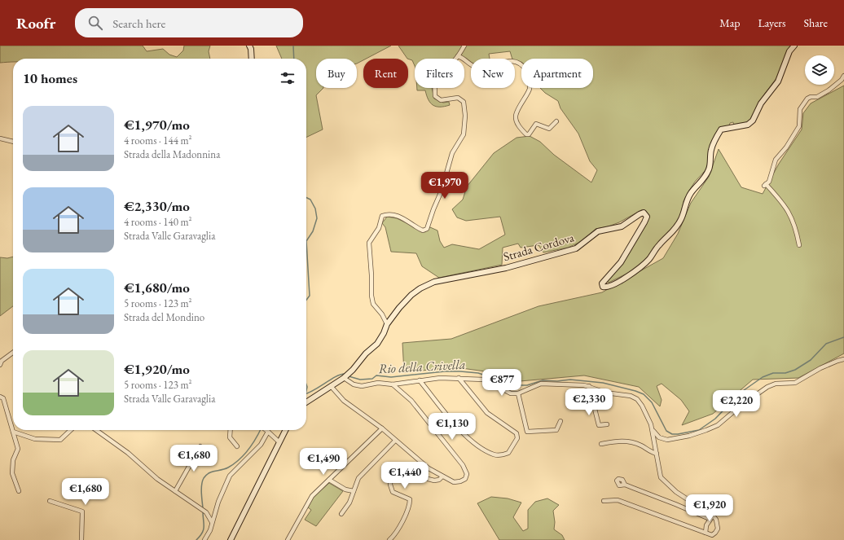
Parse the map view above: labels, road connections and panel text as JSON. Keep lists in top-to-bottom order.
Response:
{
  "streets": {
    "street": ["Strada Cordova"]
  },
  "water": ["Rio della Crivella"],
  "page": {
    "header": "Roofr",
    "search": "Search here",
    "nav": ["Map", "Layers", "Share"],
    "chip": [
      "Buy",
      "Rent",
      "Filters",
      "New",
      "Apartment"
    ],
    "heading": "10 homes",
    "list": [
      {
        "name": "€1,970/mo",
        "note": "4 rooms · 144 m² · Strada della Madonnina"
      },
      {
        "name": "€2,330/mo",
        "note": "4 rooms · 140 m² · Strada Valle Garavaglia"
      },
      {
        "name": "€1,680/mo",
        "note": "5 rooms · 123 m² · Strada del Mondino"
      },
      {
        "name": "€1,920/mo",
        "note": "5 rooms · 123 m² · Strada Valle Garavaglia"
      }
    ],
    "price": [
      "€1,970",
      "€877",
      "€2,330",
      "€2,220",
      "€1,130",
      "€1,680",
      "€1,490",
      "€1,440",
      "€1,680",
      "€1,920"
    ]
  }
}
